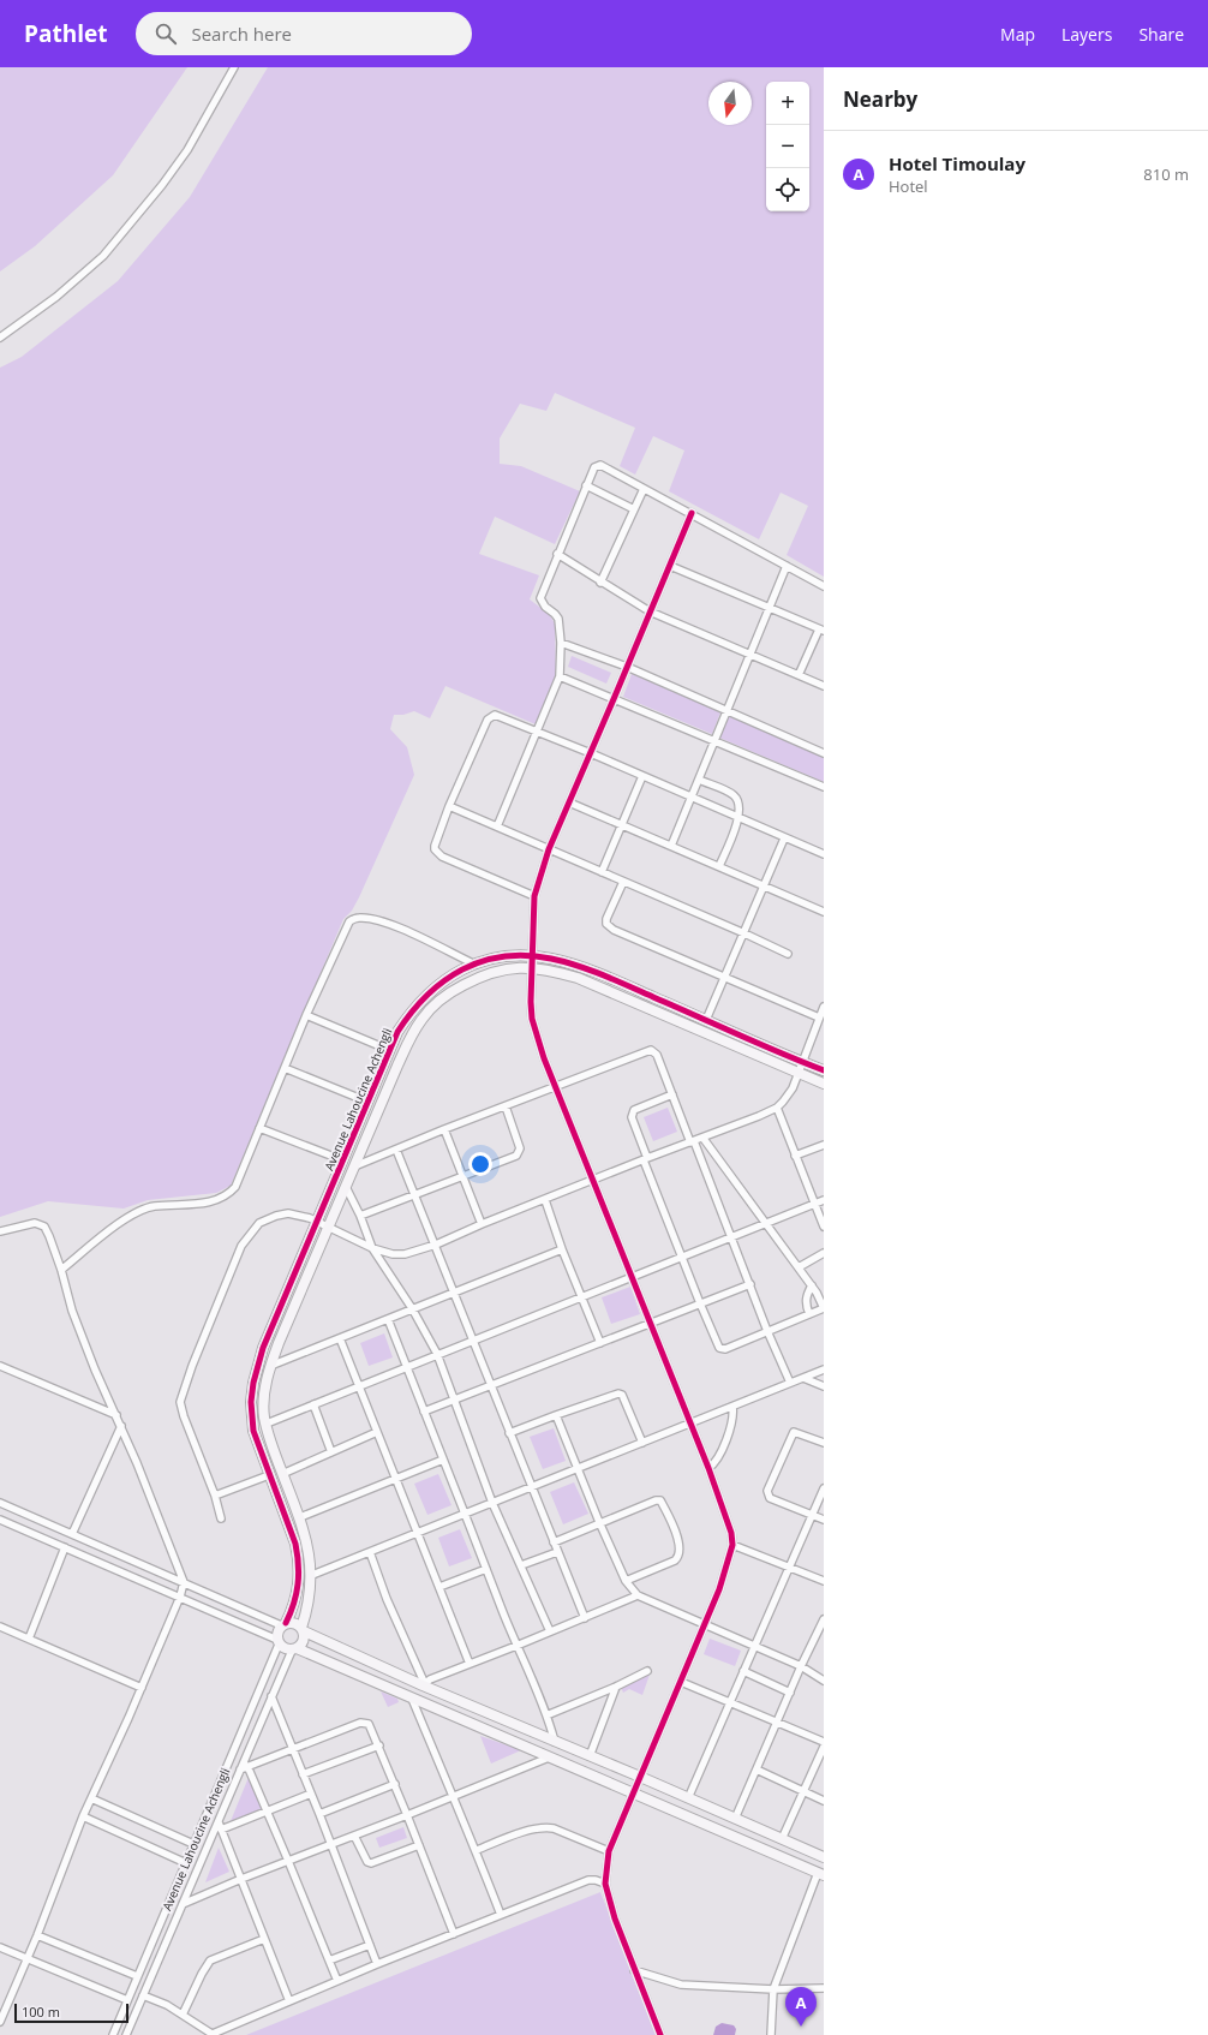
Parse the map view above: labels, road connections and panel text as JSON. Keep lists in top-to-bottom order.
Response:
{
  "streets": {
    "street": ["Avenue Lahoucine Achengli"]
  },
  "scale_bar": "100 m",
  "north": "bottom",
  "page": {
    "header": "Pathlet",
    "search": "Search here",
    "nav": ["Map", "Layers", "Share"],
    "heading": "Nearby",
    "map_buttons": ["+", "−"],
    "list": [
      {
        "mark": "A",
        "name": "Hotel Timoulay",
        "note": "Hotel",
        "value": "810 m"
      }
    ],
    "pins": "A",
    "scale": "100 m"
  }
}
